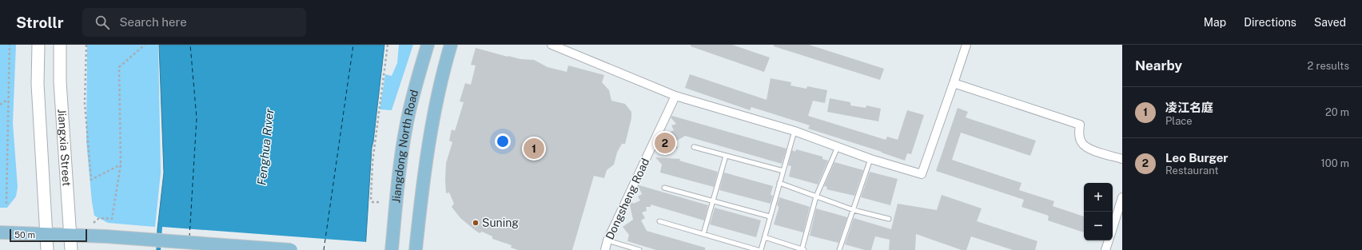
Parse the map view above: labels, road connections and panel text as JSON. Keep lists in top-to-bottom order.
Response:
{
  "streets": {
    "main road": ["Jiangdong North Road", "Jiangxia Street"],
    "street": ["Dongsheng Road"]
  },
  "water": ["Fenghua Rıver"],
  "places": ["Suning"],
  "scale_bar": "50 m",
  "page": {
    "header": "Strollr",
    "search": "Search here",
    "nav": ["Map", "Directions", "Saved"],
    "heading": ["Nearby", "2 results"],
    "list": [
      {
        "mark": "1",
        "name": "凌江名庭",
        "note": "Place",
        "value": "20 m"
      },
      {
        "mark": "2",
        "name": "Leo Burger",
        "note": "Restaurant",
        "value": "100 m"
      }
    ],
    "pins": ["2", "1"],
    "map_buttons": ["+", "−"],
    "scale": "50 m"
  }
}
